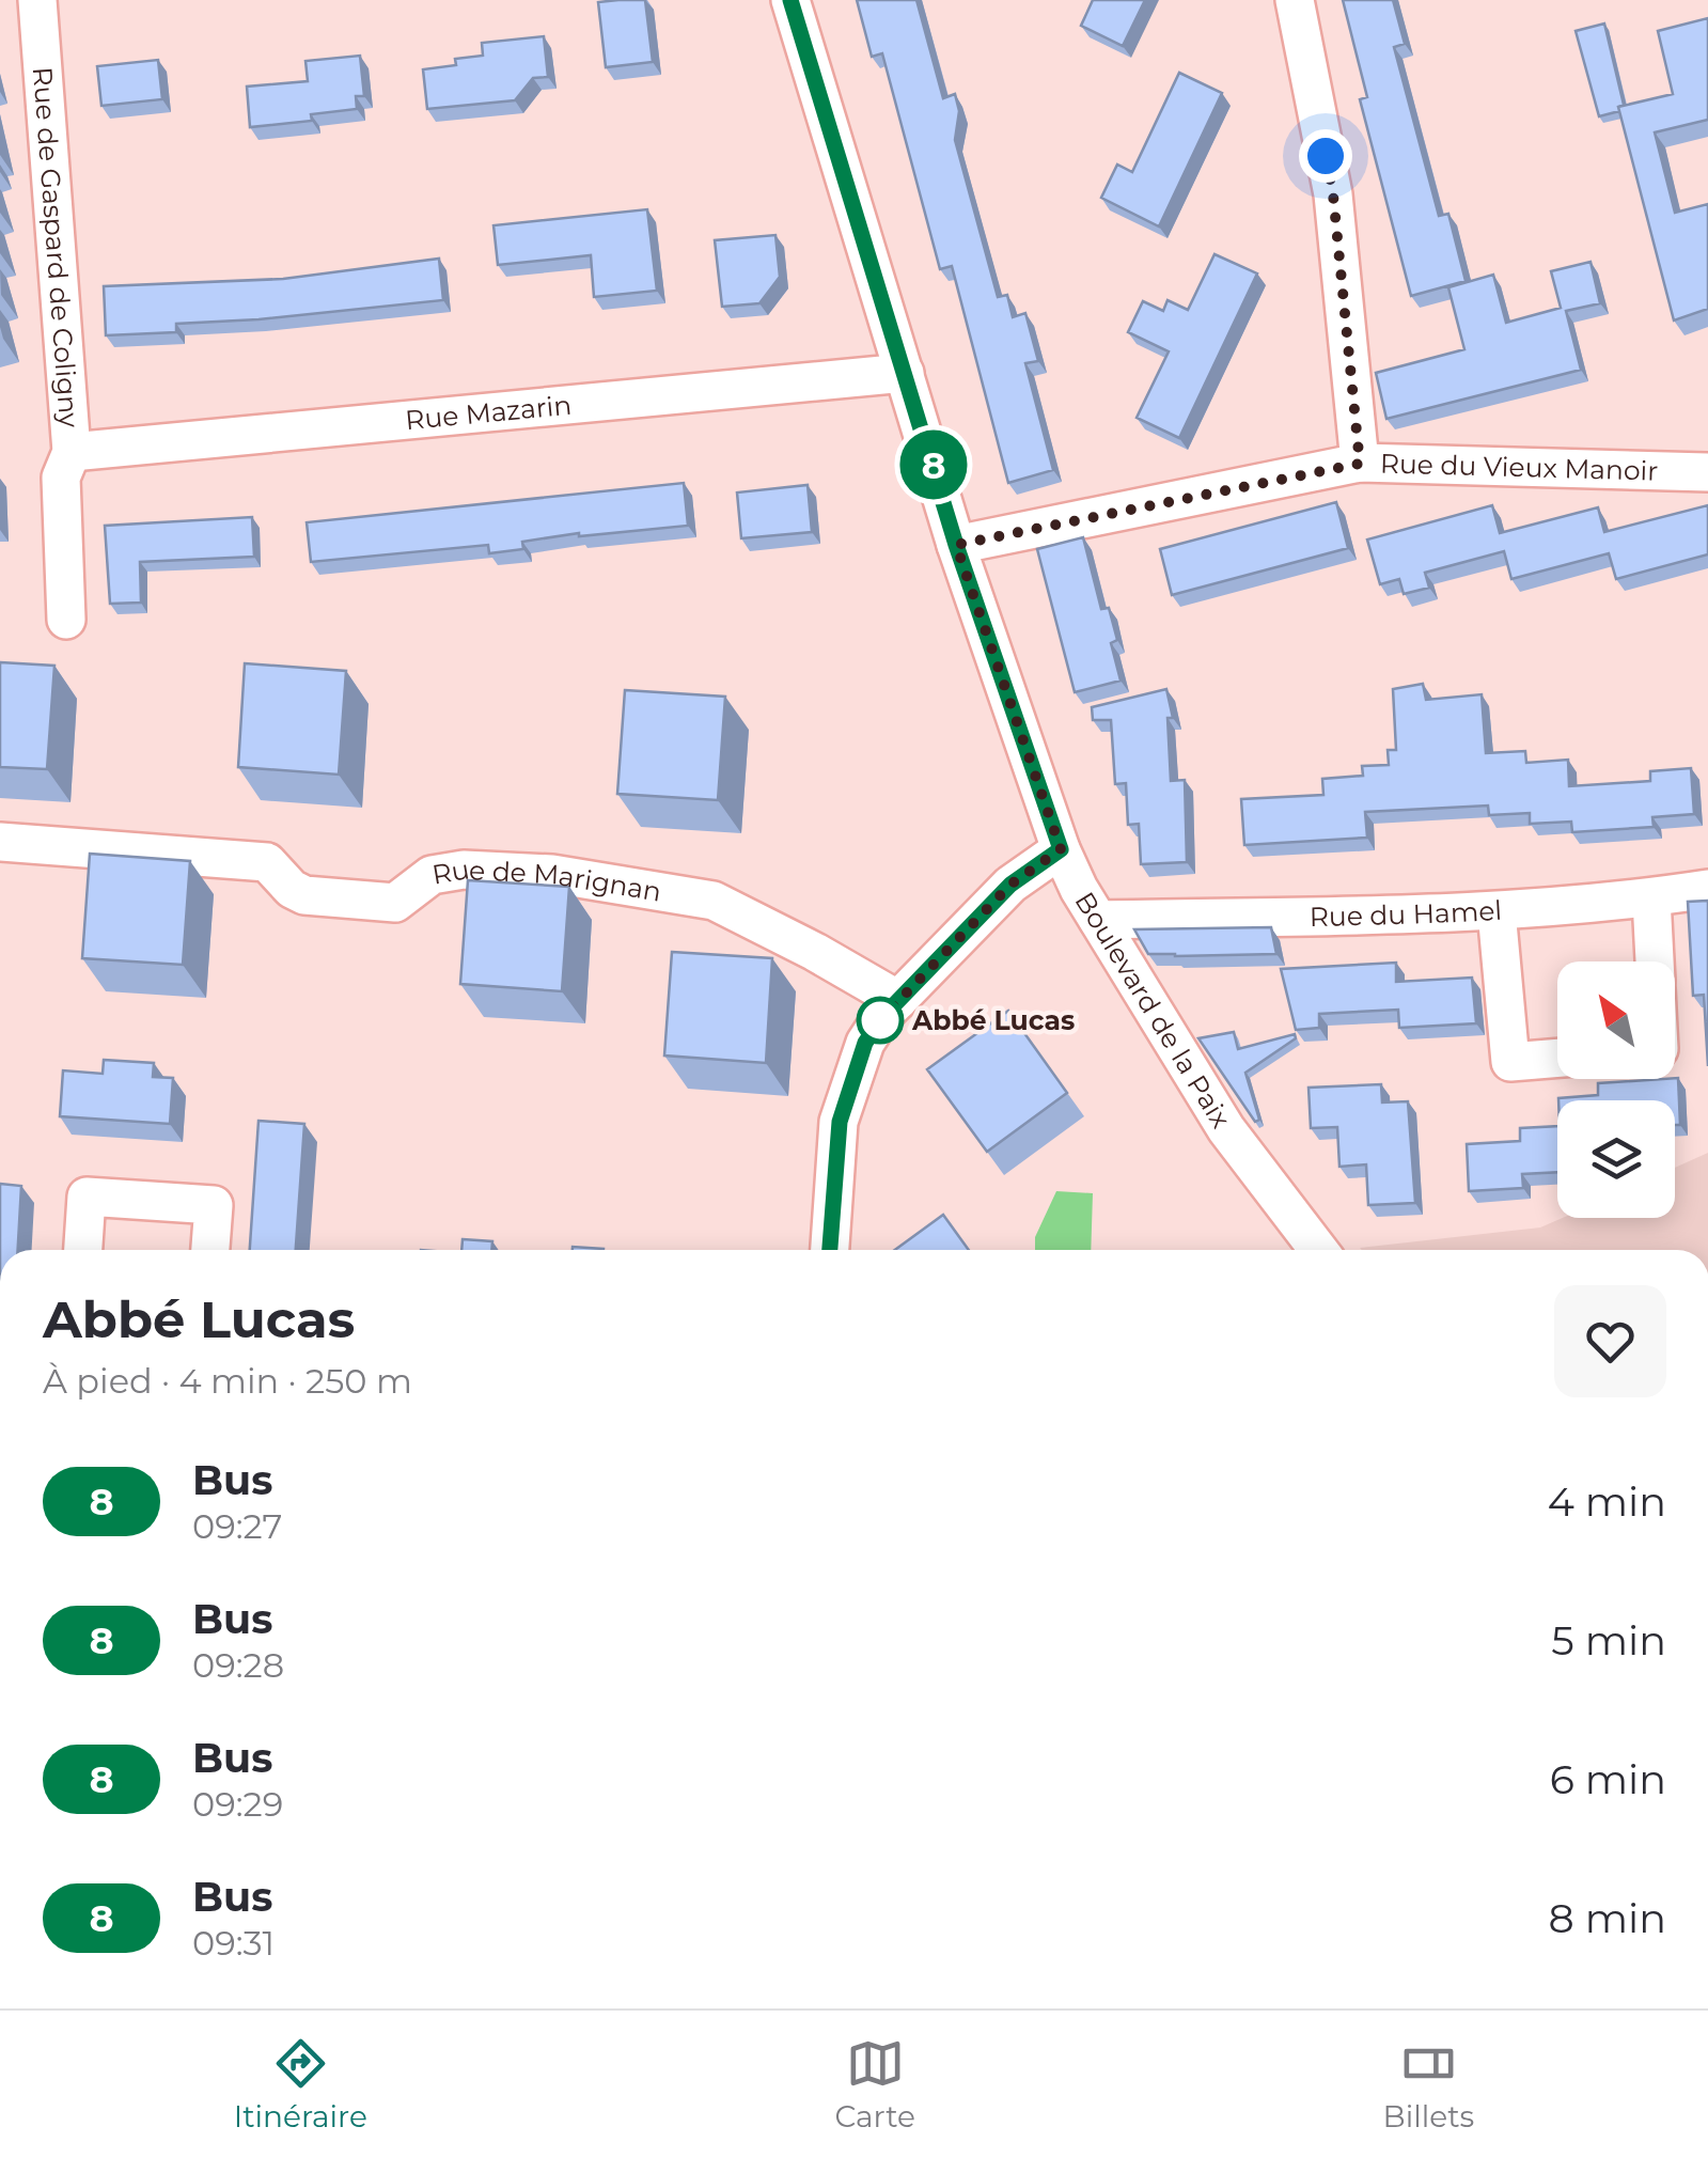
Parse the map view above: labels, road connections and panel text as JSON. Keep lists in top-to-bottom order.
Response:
{
  "streets": {
    "street": [
      "Rue de Gaspard de Coligny",
      "Rue Mazarin",
      "Rue du Vieux Manoir",
      "Rue de Marignan",
      "Rue du Hamel",
      "Boulevard de la Paix"
    ]
  },
  "crossings": [
    ["Rue de Gaspard de Coligny", "Rue Mazarin"],
    ["Rue Mazarin", "Boulevard de la Paix"],
    ["Rue du Vieux Manoir", "Boulevard de la Paix"],
    ["Rue du Hamel", "Boulevard de la Paix"]
  ],
  "places": ["Abbé Lucas"],
  "lines": ["bus line 8"],
  "north": "top left",
  "page": {
    "on_map": "8",
    "heading": ["Abbé Lucas", "À pied · 4 min · 250 m"],
    "list": [
      {
        "mark": "8",
        "name": "Bus",
        "note": "09:27",
        "value": "4 min"
      },
      {
        "mark": "8",
        "name": "Bus",
        "note": "09:28",
        "value": "5 min"
      },
      {
        "mark": "8",
        "name": "Bus",
        "note": "09:29",
        "value": "6 min"
      },
      {
        "mark": "8",
        "name": "Bus",
        "note": "09:31",
        "value": "8 min"
      }
    ],
    "tabs": ["Itinéraire", "Carte", "Billets"]
  }
}
